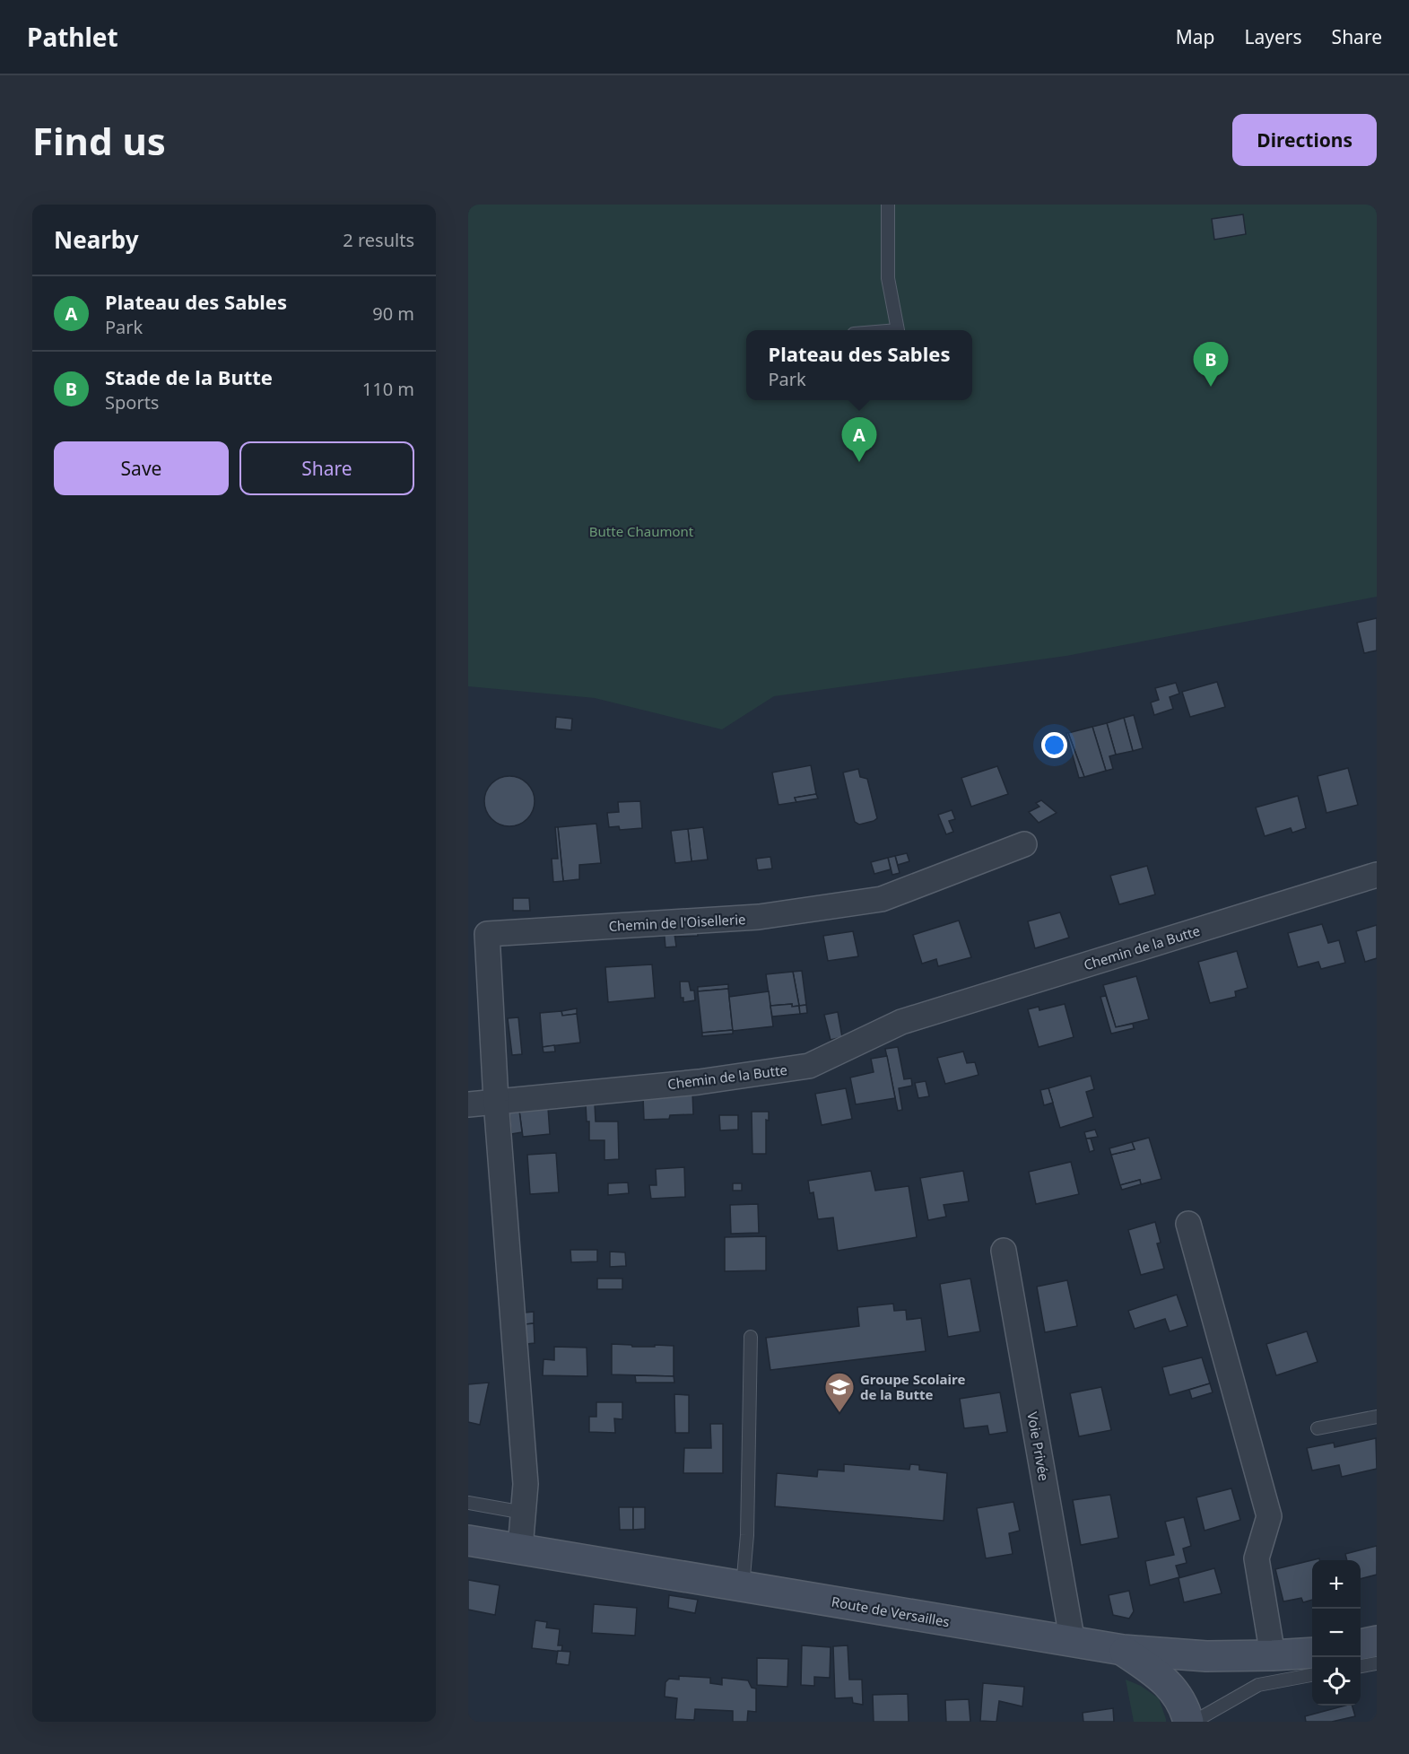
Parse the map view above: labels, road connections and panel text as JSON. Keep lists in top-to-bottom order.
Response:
{
  "streets": {
    "main road": ["Route de Versailles"],
    "street": ["Chemin de l'Oisellerie", "Chemin de la Butte", "Voie Privée"]
  },
  "crossings": [
    ["Chemin de l'Oisellerie", "Chemin de la Butte"],
    ["Voie Privée", "Route de Versailles"]
  ],
  "parks": ["Butte Chaumont"],
  "places": {
    "school or university": ["Groupe Scolaire de la Butte"]
  },
  "page": {
    "header": "Pathlet",
    "nav": ["Map", "Layers", "Share"],
    "buttons": [
      "Directions",
      ["Save", "Share"]
    ],
    "title": "Find us",
    "heading": ["Nearby", "2 results"],
    "list": [
      {
        "mark": "A",
        "name": "Plateau des Sables",
        "note": "Park",
        "value": "90 m"
      },
      {
        "mark": "B",
        "name": "Stade de la Butte",
        "note": "Sports",
        "value": "110 m"
      }
    ],
    "popup": ["Plateau des Sables", "Park"],
    "pins": ["B", "A"],
    "map_buttons": ["+", "−"]
  }
}
